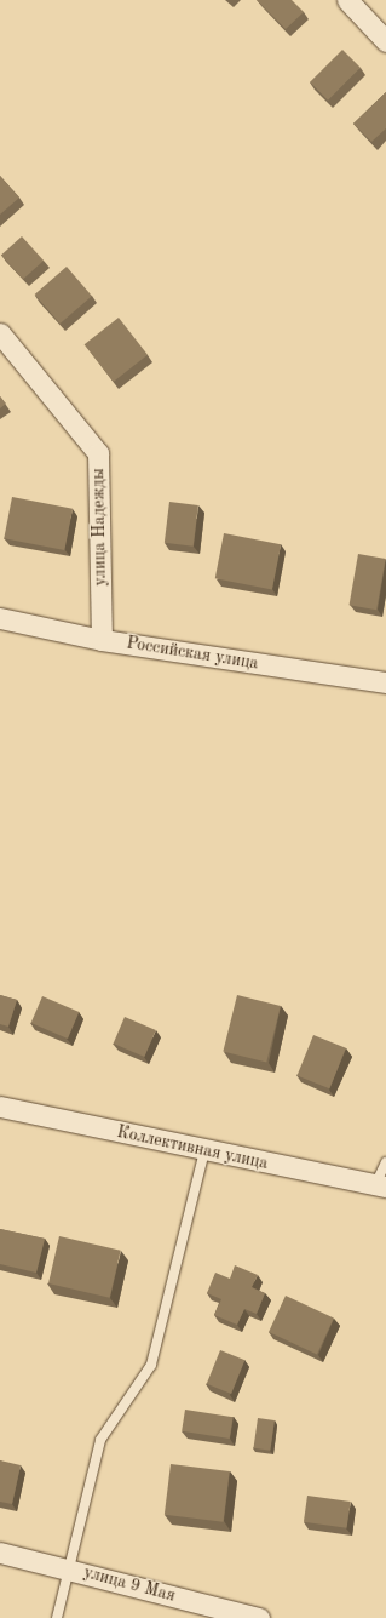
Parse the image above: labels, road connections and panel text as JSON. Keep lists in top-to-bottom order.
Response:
{
  "streets": {
    "street": [
      "улица Надежды",
      "Российская улица",
      "Коллективная улица",
      "улица 9 Мая"
    ]
  },
  "crossings": [
    ["улица Надежды", "Российская улица"]
  ]
}
